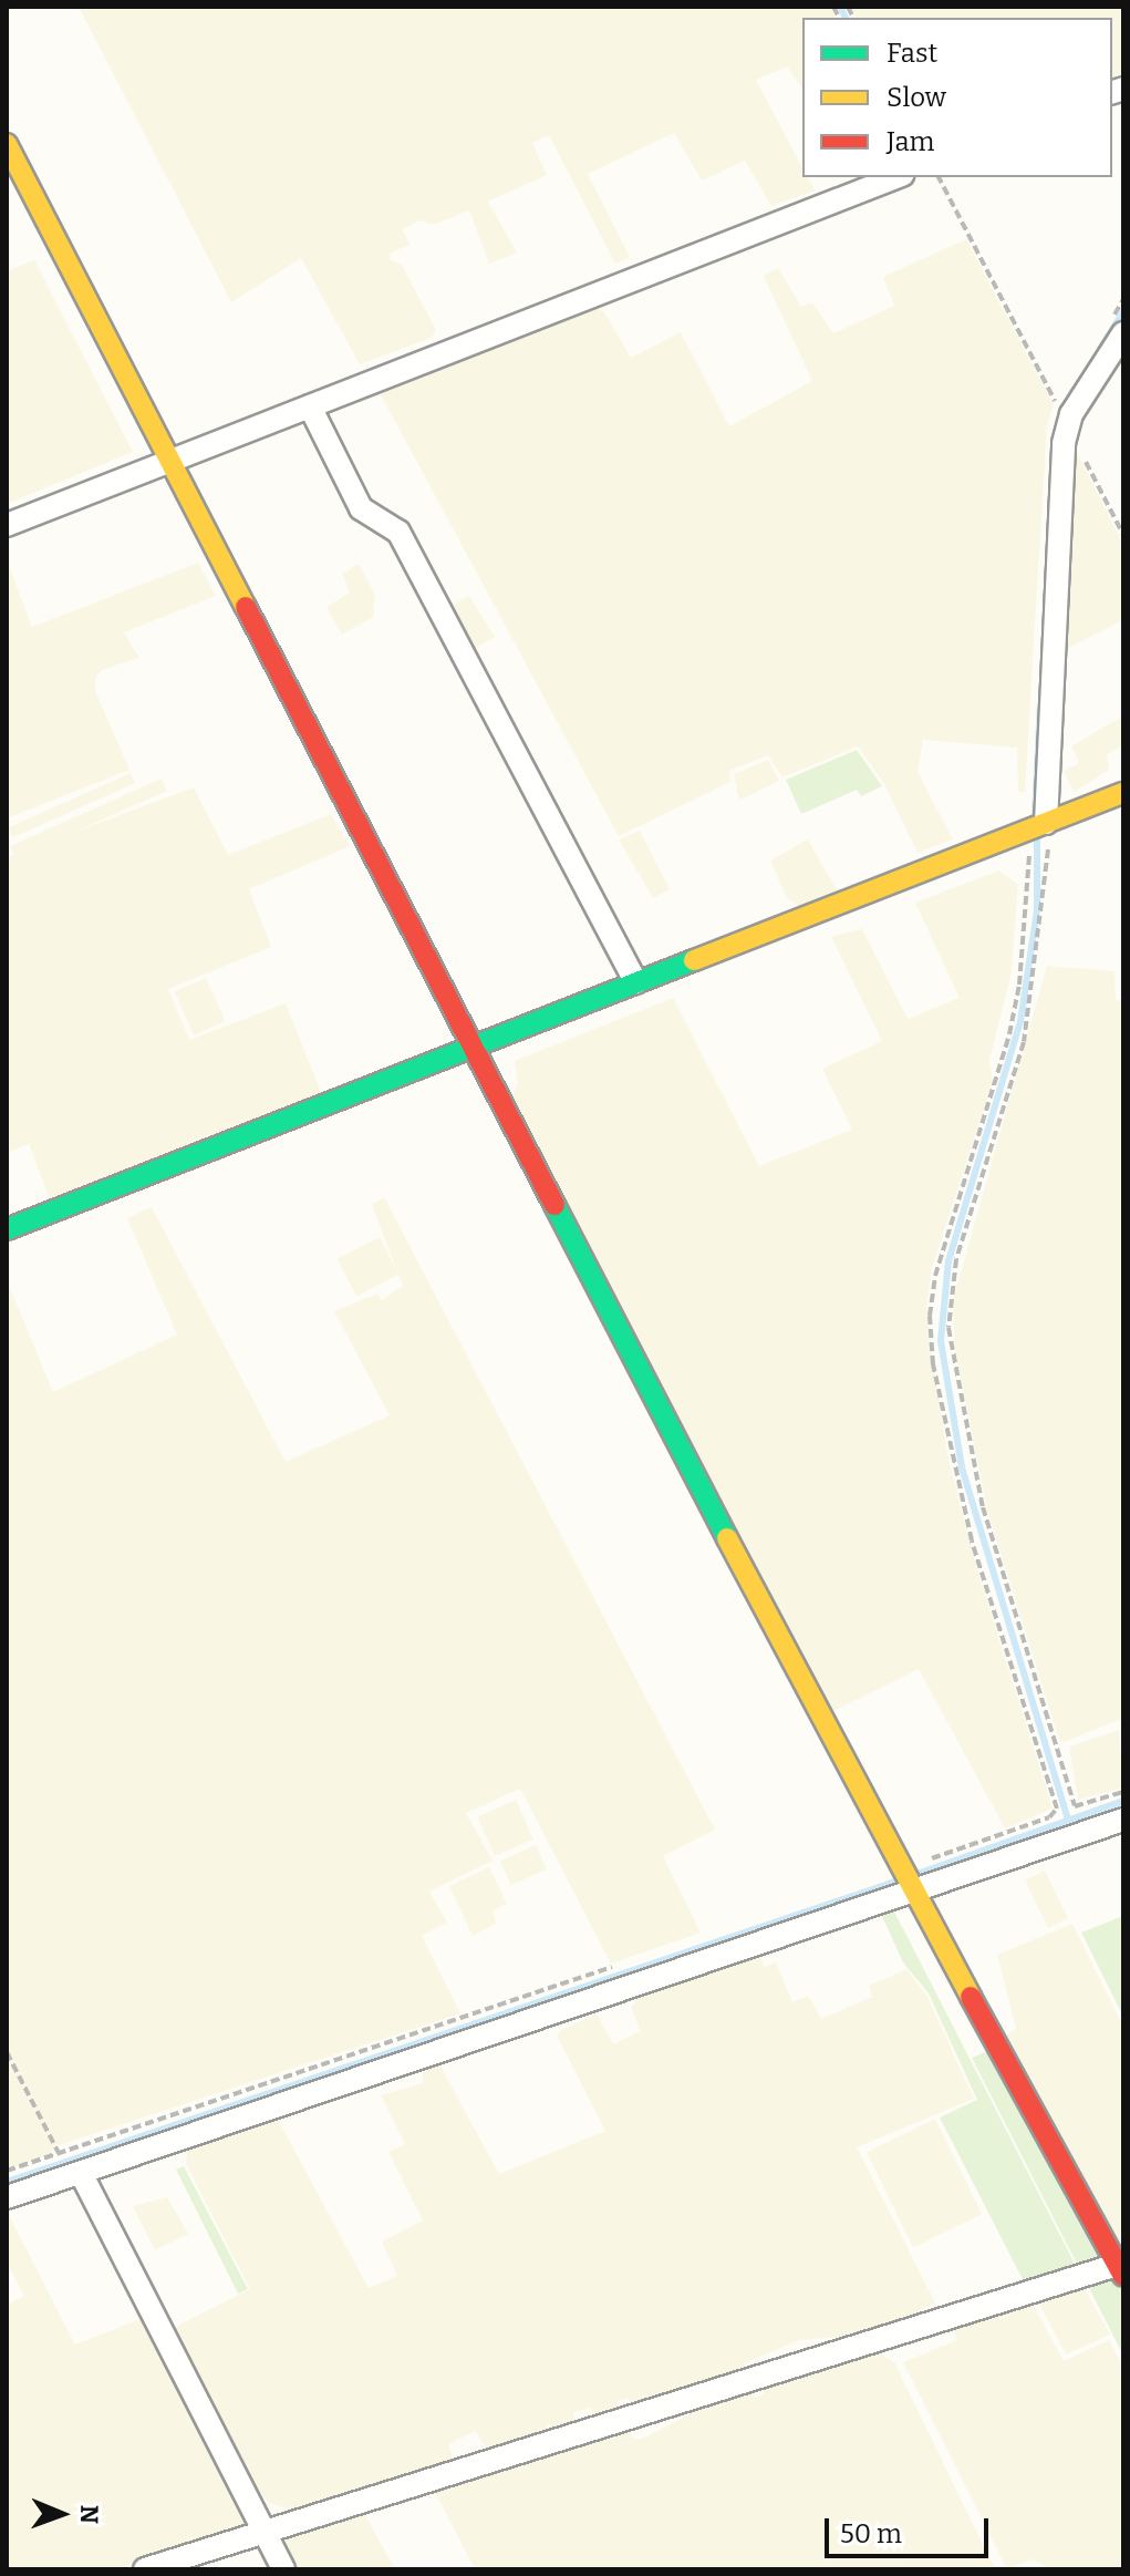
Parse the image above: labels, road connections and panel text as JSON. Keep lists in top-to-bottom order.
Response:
{
  "legend": ["Fast", "Slow", "Jam"],
  "scale_bar": "50 m",
  "north": "right"
}
